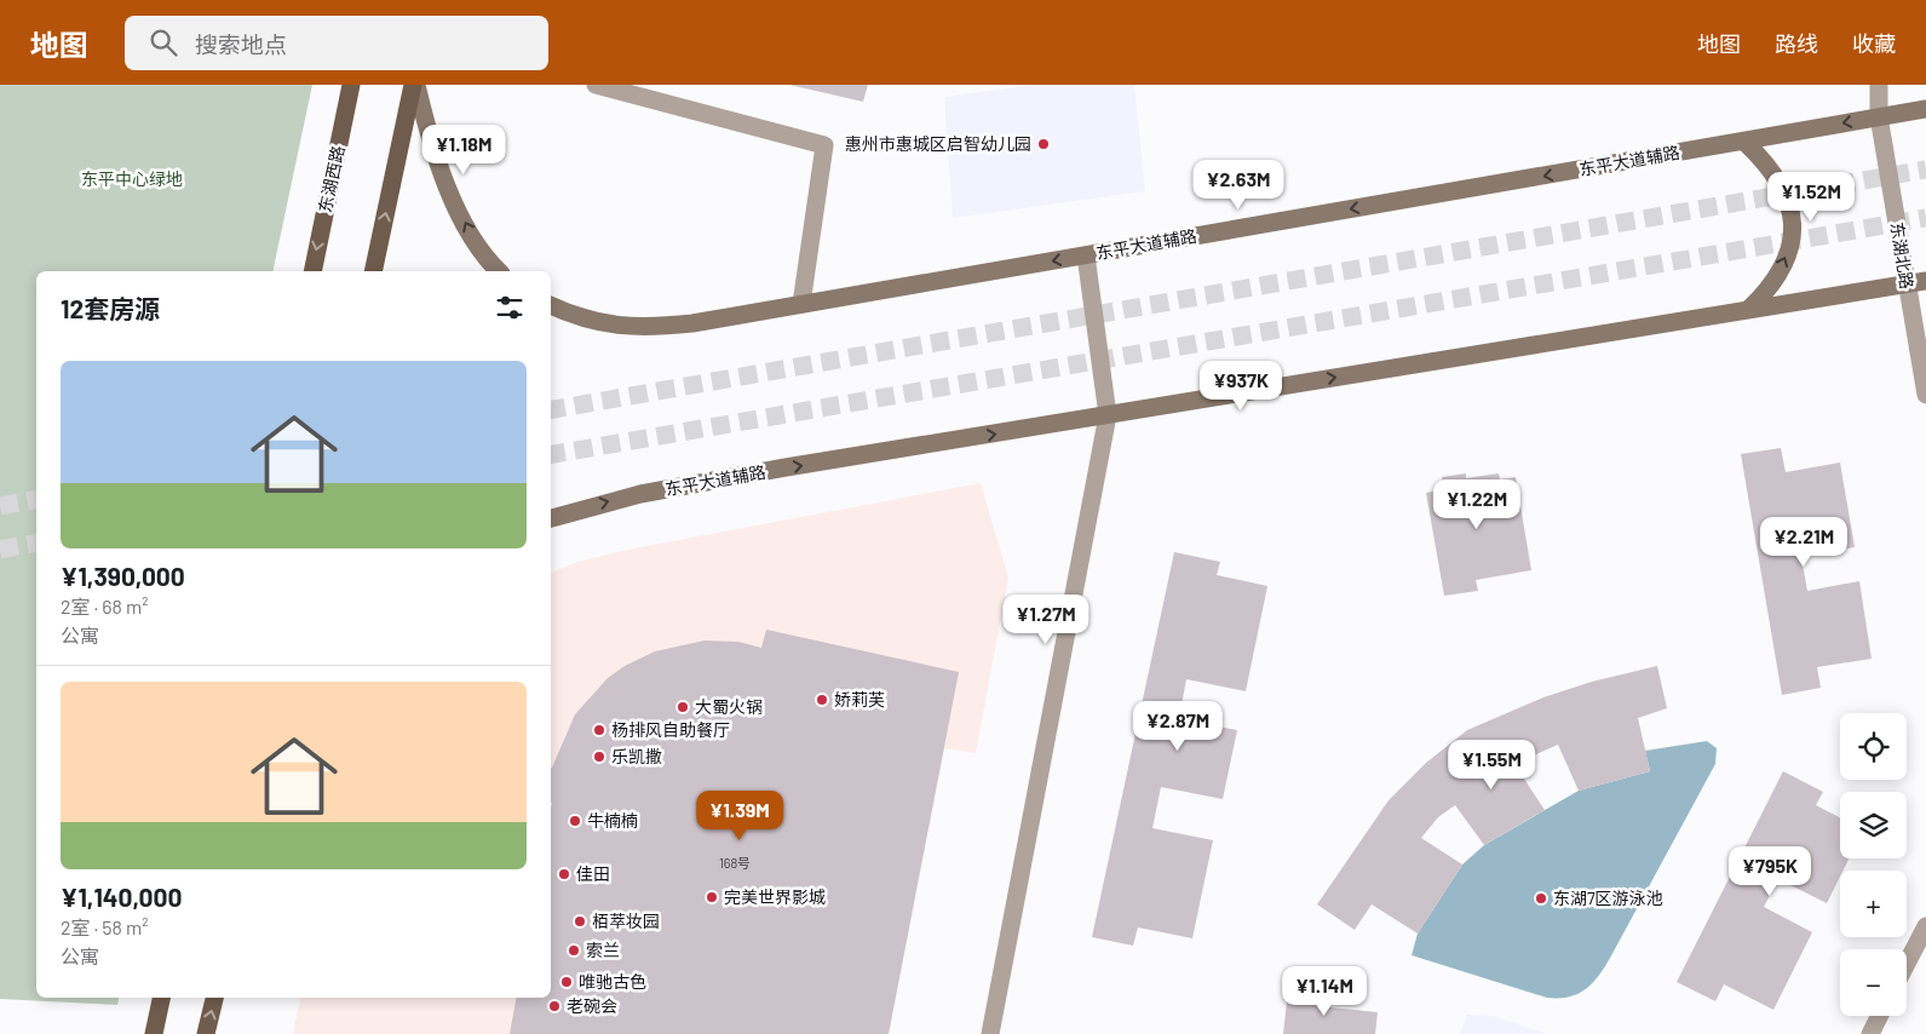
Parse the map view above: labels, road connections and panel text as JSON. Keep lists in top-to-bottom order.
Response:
{
  "streets": {
    "main road": ["东平大道辅路", "东湖西路"],
    "street": ["东湖北路"]
  },
  "crossings": [
    ["东平大道辅路", "东湖北路"]
  ],
  "parks": ["东平中心绿地"],
  "places": [
    "惠州市惠城区启智幼儿园",
    "娇莉芙",
    "大蜀火锅",
    "杨排风自助餐厅",
    "乐凯撒",
    "牛楠楠",
    "佳田",
    "完美世界影城",
    "东湖7区游泳池",
    "栢萃妆园",
    "索兰",
    "唯驰古色",
    "老碗会"
  ],
  "house_numbers": ["168号"],
  "page": {
    "header": "地图",
    "search": "搜索地点",
    "nav": ["地图", "路线", "收藏"],
    "price": [
      "¥1.18M",
      "¥2.63M",
      "¥1.52M",
      "¥937K",
      "¥1.22M",
      "¥2.21M",
      "¥1.27M",
      "¥2.87M",
      "¥1.55M",
      "¥1.39M",
      "¥795K",
      "¥1.14M"
    ],
    "heading": "12套房源",
    "list": [
      {
        "name": "¥1,390,000",
        "note": "2室 · 68 m² · 公寓"
      },
      {
        "name": "¥1,140,000",
        "note": "2室 · 58 m² · 公寓"
      }
    ],
    "map_buttons": ["+", "−"]
  }
}
